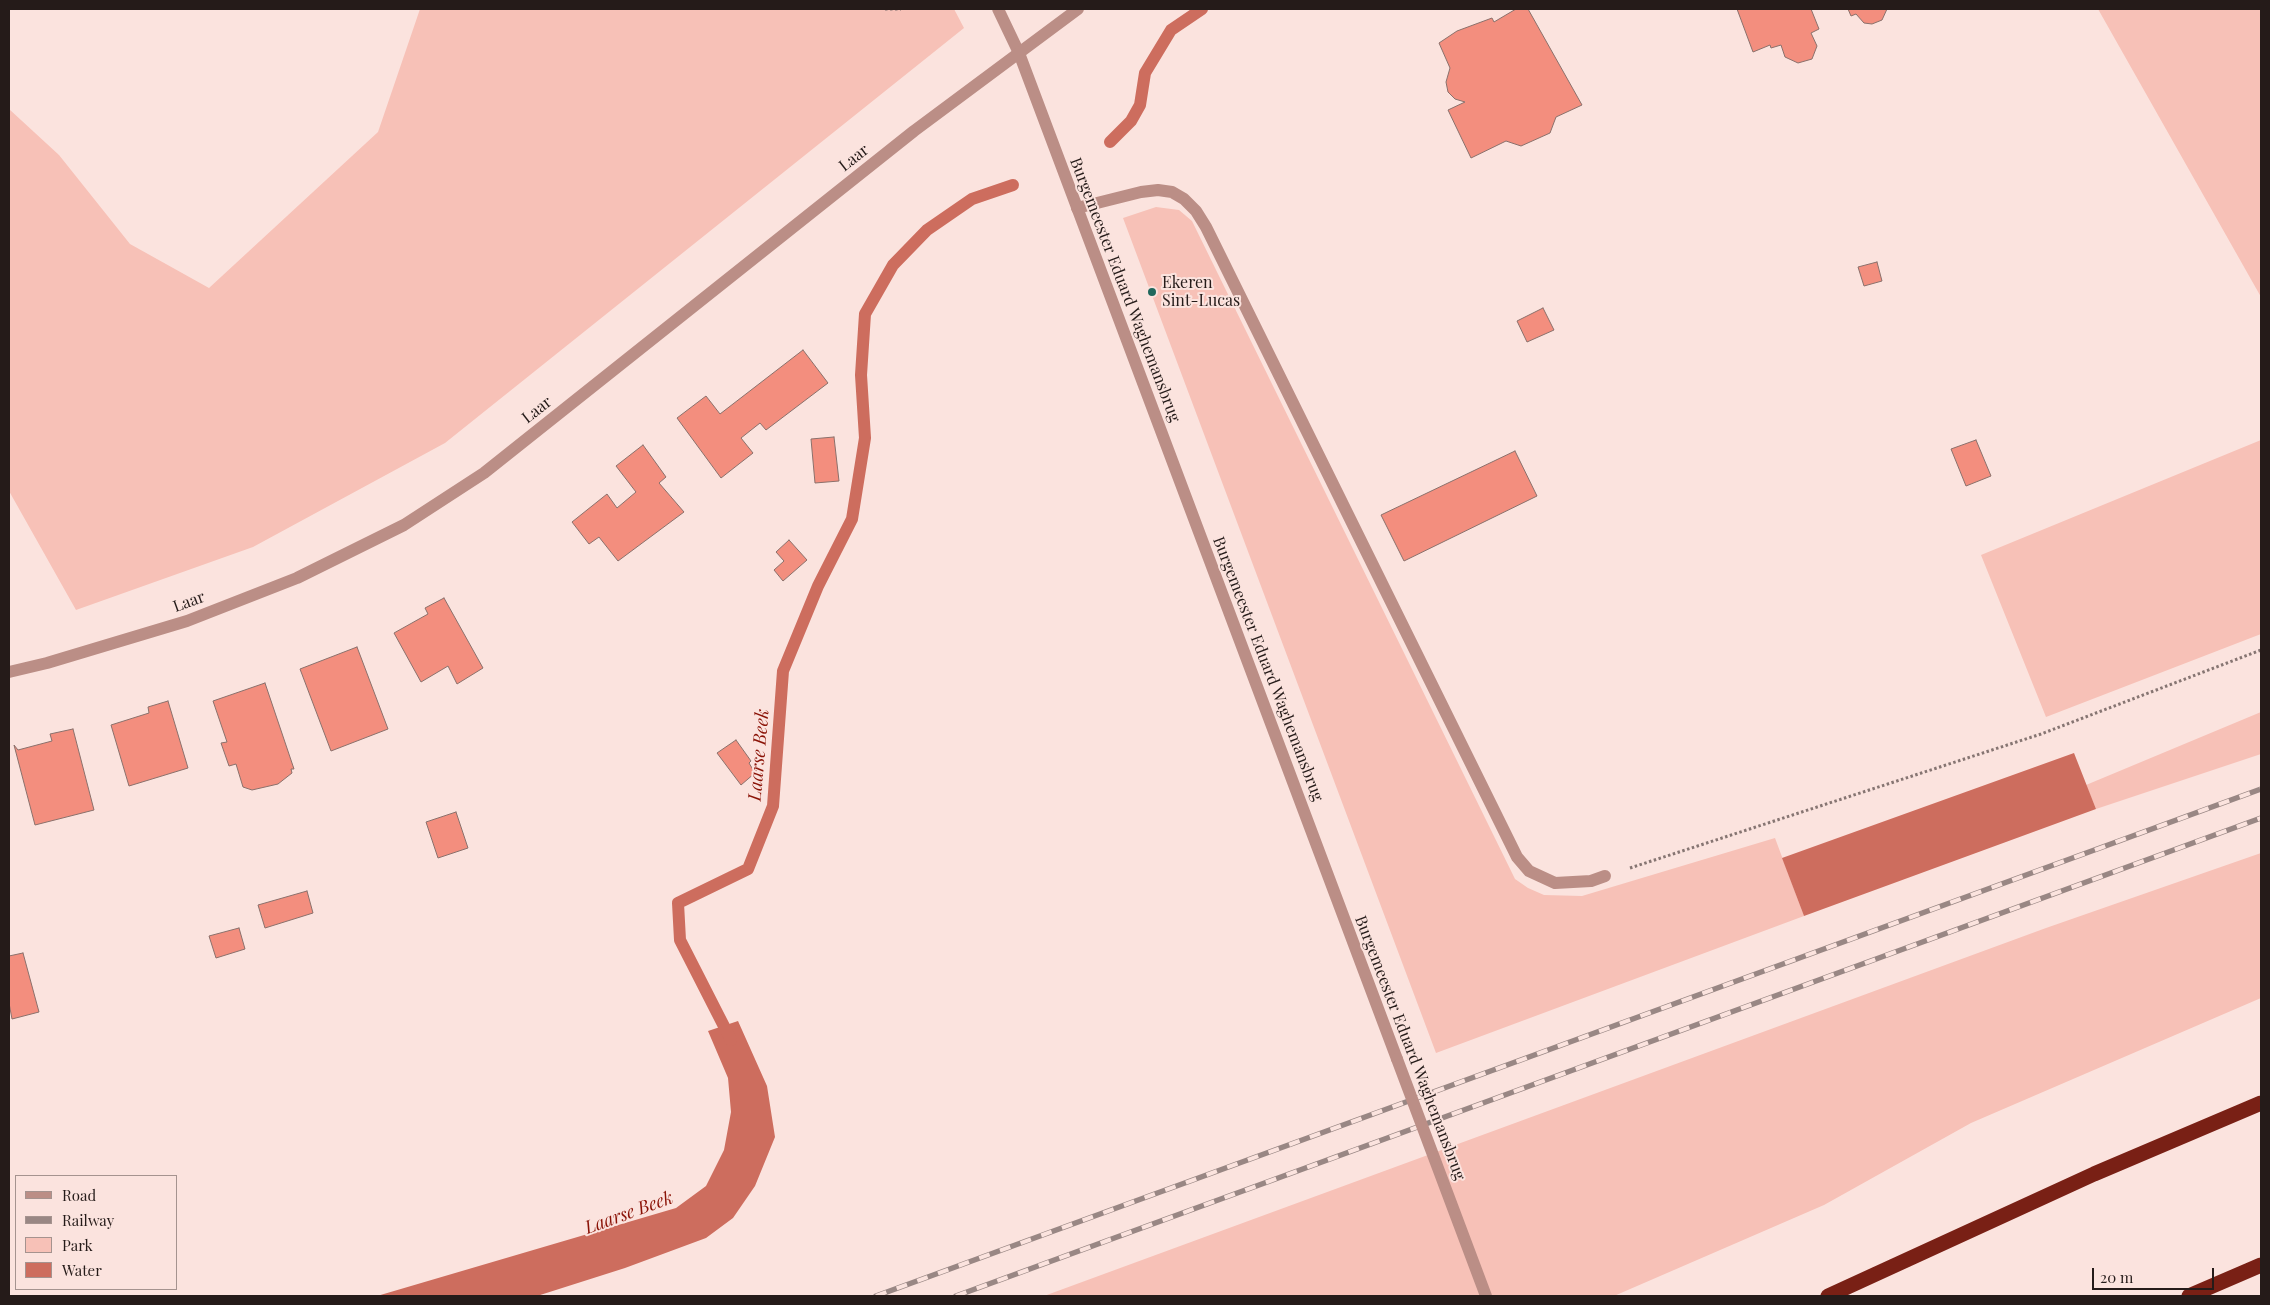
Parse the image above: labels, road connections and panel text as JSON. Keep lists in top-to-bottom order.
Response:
{
  "streets": {
    "street": ["Laar", "Burgemeester Eduard Waghemansbrug"]
  },
  "crossings": [
    ["Laar", "Burgemeester Eduard Waghemansbrug"]
  ],
  "water": ["Laarse Beek"],
  "places": ["Ekeren Sint-Lucas"],
  "legend": [
    "Road",
    "Railway",
    "Park",
    "Water"
  ],
  "scale_bar": "20 m"
}
